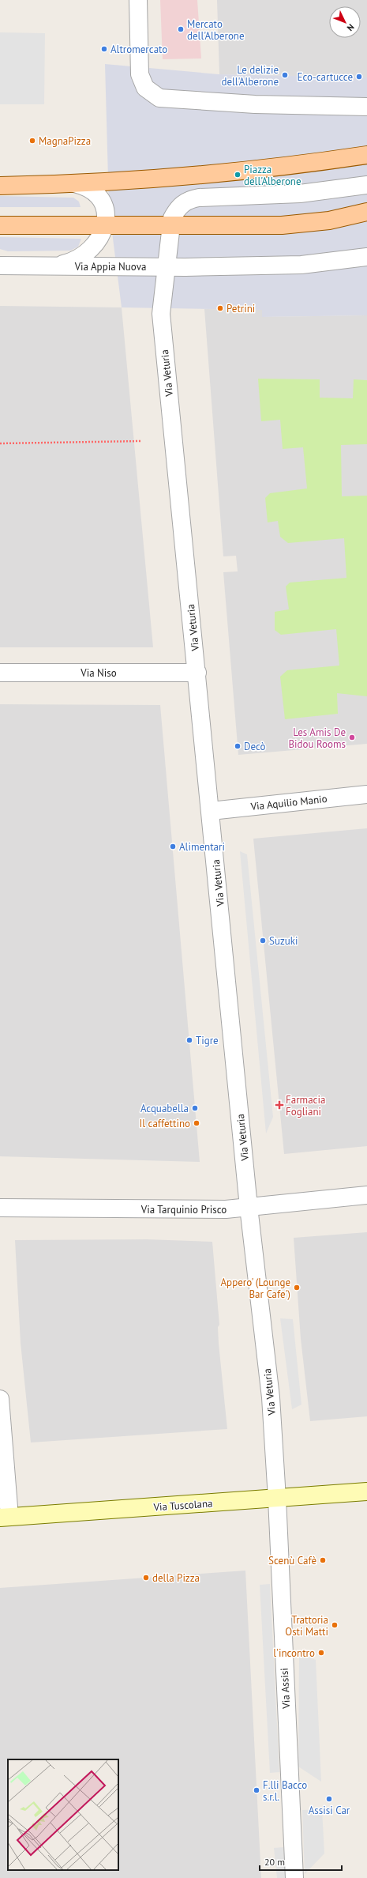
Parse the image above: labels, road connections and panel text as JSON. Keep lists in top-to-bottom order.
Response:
{
  "streets": {
    "main road": ["Via Tuscolana"],
    "street": [
      "Via Appia Nuova",
      "Via Veturia",
      "Via Niso",
      "Via Aquilio Manio",
      "Via Tarquinio Prisco",
      "Via Assisi"
    ]
  },
  "crossings": [
    ["Via Appia Nuova", "Via Veturia"],
    ["Via Veturia", "Via Niso"],
    ["Via Veturia", "Via Aquilio Manio"],
    ["Via Veturia", "Via Tarquinio Prisco"],
    ["Via Veturia", "Via Tuscolana"],
    ["Via Veturia", "Via Assisi"],
    ["Via Tuscolana", "Via Assisi"]
  ],
  "places": {
    "other": [
      "Mercato dell'Alberone",
      "Altromercato",
      "Le delizie dell'Alberone",
      "Eco-cartucce",
      "MagnaPizza",
      "Piazza dell'Alberone",
      "Petrini",
      "Les Amis De Bidou Rooms",
      "Decò",
      "Alimentari",
      "Suzuki",
      "Tigre",
      "Acquabella",
      "Il caffettino",
      "Appero' (Lounge Bar Cafe')",
      "Scenù Cafè",
      "della Pizza",
      "Trattoria Osti Matti",
      "l'incontro",
      "F.lli Bacco s.r.l.",
      "Assisi Car"
    ],
    "health": ["Farmacia Fogliani"]
  },
  "scale_bar": "20 m",
  "north": "bottom right"
}
